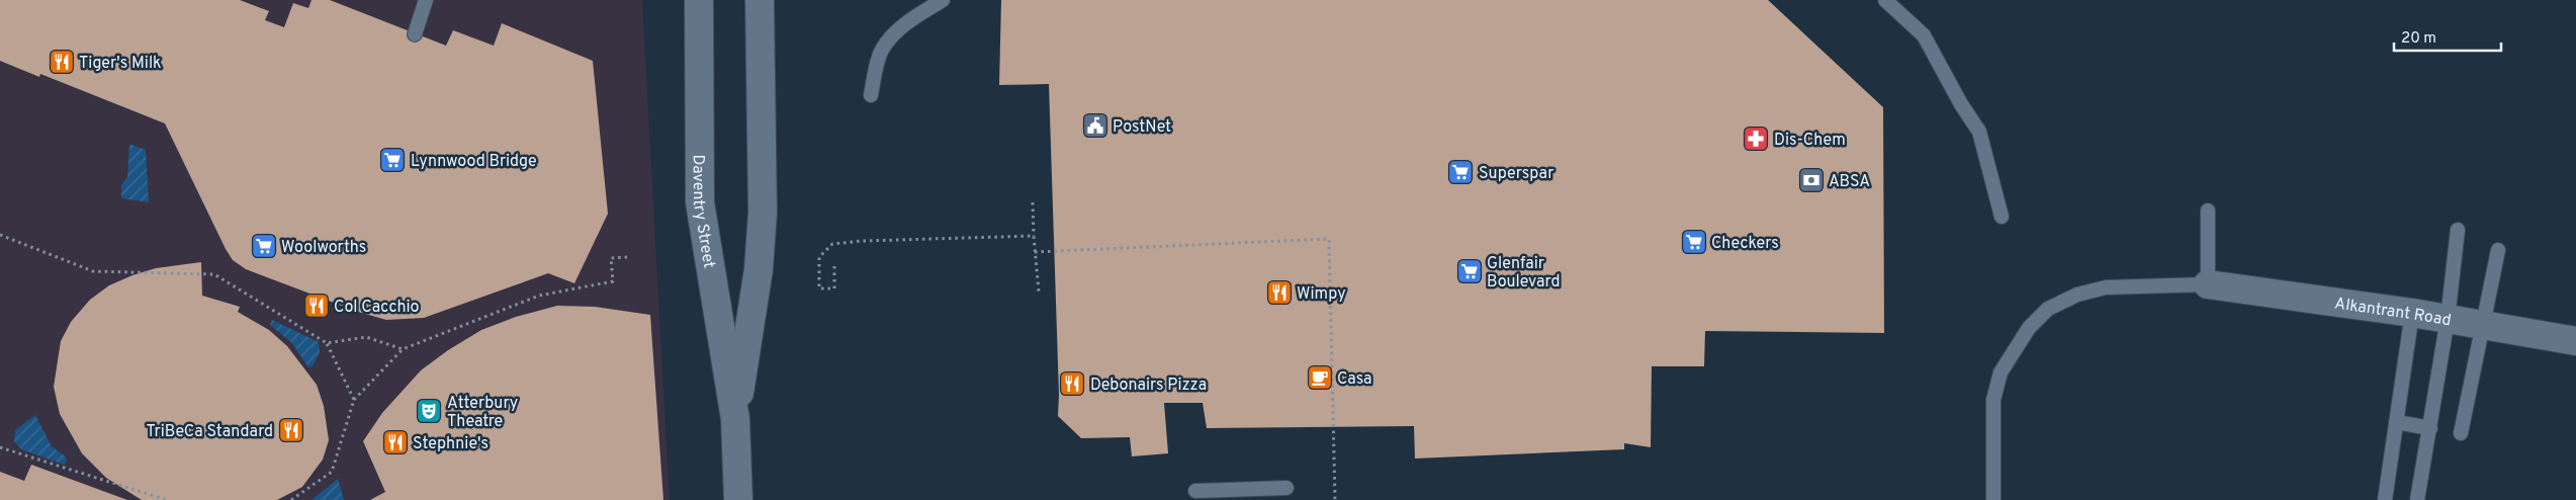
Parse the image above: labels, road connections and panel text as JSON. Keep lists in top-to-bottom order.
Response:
{
  "streets": {
    "street": ["Daventry Street", "Alkantrant Road"]
  },
  "places": {
    "restaurant": [
      "Tiger's Milk",
      "Wimpy",
      "Col Cacchio",
      "Debonairs Pizza",
      "TriBeCa Standard",
      "Stephnie's"
    ],
    "public building": ["PostNet"],
    "pharmacy": ["Dis-Chem"],
    "supermarket": [
      "Lynnwood Bridge",
      "Superspar",
      "Checkers",
      "Woolworths",
      "Glenfair Boulevard"
    ],
    "bank": ["ABSA"],
    "cafe": ["Casa"],
    "theatre": ["Atterbury Theatre"]
  },
  "scale_bar": "20 m"
}
